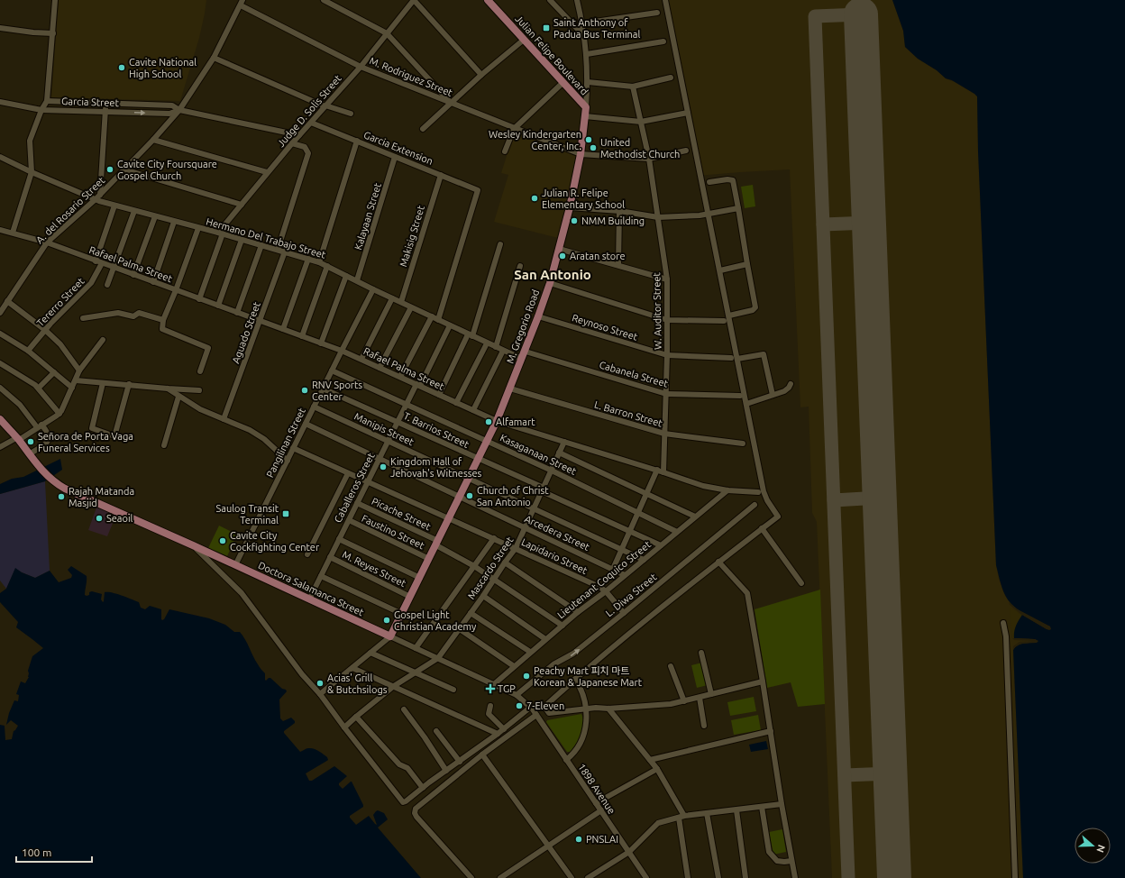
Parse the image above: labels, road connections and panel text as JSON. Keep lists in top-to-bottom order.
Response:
{
  "streets": {
    "main road": ["Julian Felipe Boulevard", "M. Gregorio Road", "Doctora Salamanca Street"],
    "street": [
      "M. Rodriguez Street",
      "Garcia Street",
      "Judge D. Solis Street",
      "Garcia Extension",
      "A. del Rosario Street",
      "Kalayaan Street",
      "Makisig Street",
      "Hermano Del Trabajo Street",
      "Rafael Palma Street",
      "Tererro Street",
      "W. Auditor Street",
      "Reynoso Street",
      "Aguado Street",
      "Cabanela Street",
      "L. Barron Street",
      "Manipis Street",
      "T. Barrios Street",
      "Pangilinan Street",
      "Kasaganaan Street",
      "Caballeros Street",
      "Picache Street",
      "Faustino Street",
      "Arcedera Street",
      "Lapidario Street",
      "Mascardo Street",
      "M. Reyes Street",
      "Lieutenant Coquico Street",
      "L. Diwa Street",
      "1898 Avenue"
    ]
  },
  "crossings": [
    ["Julian Felipe Boulevard", "M. Gregorio Road"],
    ["M. Rodriguez Street", "Judge D. Solis Street"],
    ["M. Rodriguez Street", "A. del Rosario Street"],
    ["M. Rodriguez Street", "W. Auditor Street"],
    ["M. Rodriguez Street", "M. Gregorio Road"],
    ["Garcia Street", "Judge D. Solis Street"],
    ["Garcia Street", "A. del Rosario Street"],
    ["Judge D. Solis Street", "Garcia Extension"],
    ["Judge D. Solis Street", "Hermano Del Trabajo Street"],
    ["Judge D. Solis Street", "Rafael Palma Street"],
    ["Garcia Extension", "Kalayaan Street"],
    ["Garcia Extension", "Makisig Street"],
    ["Garcia Extension", "Hermano Del Trabajo Street"],
    ["A. del Rosario Street", "Hermano Del Trabajo Street"],
    ["A. del Rosario Street", "Rafael Palma Street"],
    ["Kalayaan Street", "Hermano Del Trabajo Street"],
    ["Makisig Street", "Hermano Del Trabajo Street"],
    ["Hermano Del Trabajo Street", "M. Gregorio Road"],
    ["Hermano Del Trabajo Street", "Aguado Street"],
    ["Hermano Del Trabajo Street", "Pangilinan Street"],
    ["Hermano Del Trabajo Street", "Caballeros Street"],
    ["Rafael Palma Street", "Tererro Street"],
    ["Rafael Palma Street", "W. Auditor Street"],
    ["Rafael Palma Street", "M. Gregorio Road"],
    ["Rafael Palma Street", "Aguado Street"],
    ["Rafael Palma Street", "Pangilinan Street"],
    ["Rafael Palma Street", "Caballeros Street"],
    ["Rafael Palma Street", "Mascardo Street"],
    ["Rafael Palma Street", "Lieutenant Coquico Street"],
    ["W. Auditor Street", "Reynoso Street"],
    ["W. Auditor Street", "Cabanela Street"],
    ["W. Auditor Street", "L. Barron Street"],
    ["M. Gregorio Road", "Reynoso Street"],
    ["M. Gregorio Road", "Cabanela Street"],
    ["M. Gregorio Road", "L. Barron Street"],
    ["M. Gregorio Road", "Manipis Street"],
    ["M. Gregorio Road", "T. Barrios Street"],
    ["M. Gregorio Road", "Kasaganaan Street"],
    ["M. Gregorio Road", "Picache Street"],
    ["M. Gregorio Road", "Faustino Street"],
    ["M. Gregorio Road", "Arcedera Street"],
    ["M. Gregorio Road", "Lapidario Street"],
    ["M. Gregorio Road", "M. Reyes Street"],
    ["M. Gregorio Road", "Doctora Salamanca Street"],
    ["Manipis Street", "Pangilinan Street"],
    ["Manipis Street", "Caballeros Street"],
    ["Manipis Street", "Mascardo Street"],
    ["Manipis Street", "Lieutenant Coquico Street"],
    ["T. Barrios Street", "Pangilinan Street"],
    ["T. Barrios Street", "Caballeros Street"],
    ["T. Barrios Street", "Mascardo Street"],
    ["T. Barrios Street", "Lieutenant Coquico Street"],
    ["Pangilinan Street", "Kasaganaan Street"],
    ["Pangilinan Street", "Arcedera Street"],
    ["Pangilinan Street", "Lapidario Street"],
    ["Pangilinan Street", "Doctora Salamanca Street"],
    ["Kasaganaan Street", "Caballeros Street"],
    ["Kasaganaan Street", "Mascardo Street"],
    ["Kasaganaan Street", "Lieutenant Coquico Street"],
    ["Caballeros Street", "Picache Street"],
    ["Caballeros Street", "Faustino Street"],
    ["Caballeros Street", "Arcedera Street"],
    ["Caballeros Street", "Lapidario Street"],
    ["Caballeros Street", "M. Reyes Street"],
    ["Caballeros Street", "Doctora Salamanca Street"],
    ["Picache Street", "Mascardo Street"],
    ["Picache Street", "Lieutenant Coquico Street"],
    ["Arcedera Street", "Mascardo Street"],
    ["Arcedera Street", "Lieutenant Coquico Street"],
    ["Lapidario Street", "Mascardo Street"],
    ["Lapidario Street", "Lieutenant Coquico Street"],
    ["Lapidario Street", "L. Diwa Street"],
    ["Mascardo Street", "Doctora Salamanca Street"],
    ["Lieutenant Coquico Street", "Doctora Salamanca Street"],
    ["Doctora Salamanca Street", "L. Diwa Street"],
    ["Doctora Salamanca Street", "1898 Avenue"]
  ],
  "districts": ["San Antonio"],
  "places": {
    "transit": ["Saint Anthony of Padua Bus Terminal", "Saulog Transit Terminal"],
    "other": [
      "Cavite National High School",
      "Wesley Kindergarten Center, Inc.",
      "United Methodist Church",
      "Cavite City Foursquare Gospel Church",
      "Julian R. Felipe Elementary School",
      "NMM Building",
      "Aratan store",
      "RNV Sports Center",
      "Alfamart",
      "Señora de Porta Vaga Funeral Services",
      "Kingdom Hall of Jehovah's Witnesses",
      "Church of Christ San Antonio",
      "Rajah Matanda Masjid",
      "Seaoil",
      "Cavite City Cockfighting Center",
      "Gospel Light Christian Academy",
      "Peachy Mart 피치 마트 Korean & Japanese Mart",
      "Acias' Grill & Butchsilogs",
      "7-Eleven",
      "PNSLAI"
    ],
    "health": ["TGP"]
  },
  "scale_bar": "100 m",
  "north": "right"
}
